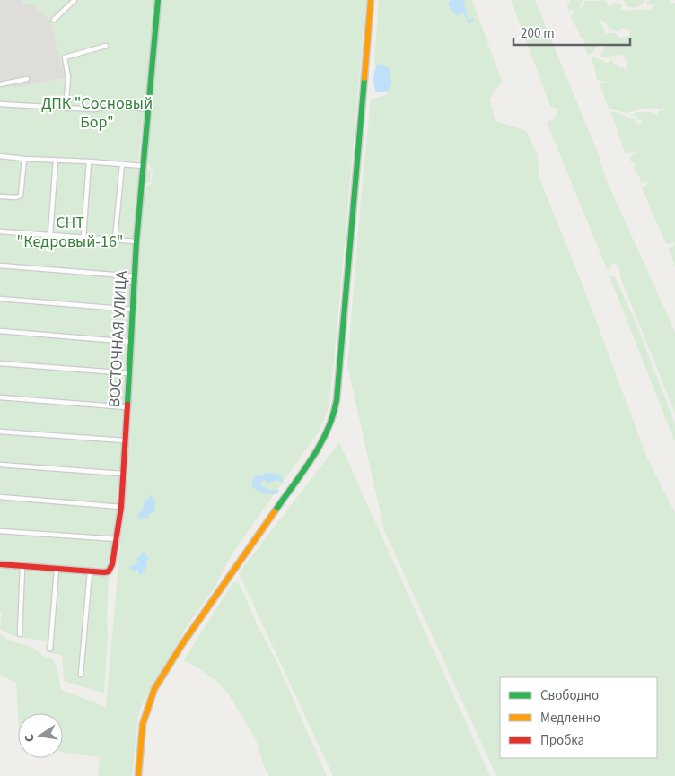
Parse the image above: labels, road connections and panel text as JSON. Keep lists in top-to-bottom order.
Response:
{
  "streets": {
    "street": ["ВОСТОЧНАЯ УЛИЦА"]
  },
  "parks": ["ДПК \"Сосновый Бор\"", "СНТ \"Кедровый-16\""],
  "legend": ["Свободно", "Медленно", "Пробка"],
  "scale_bar": "200 m",
  "north": "left"
}
